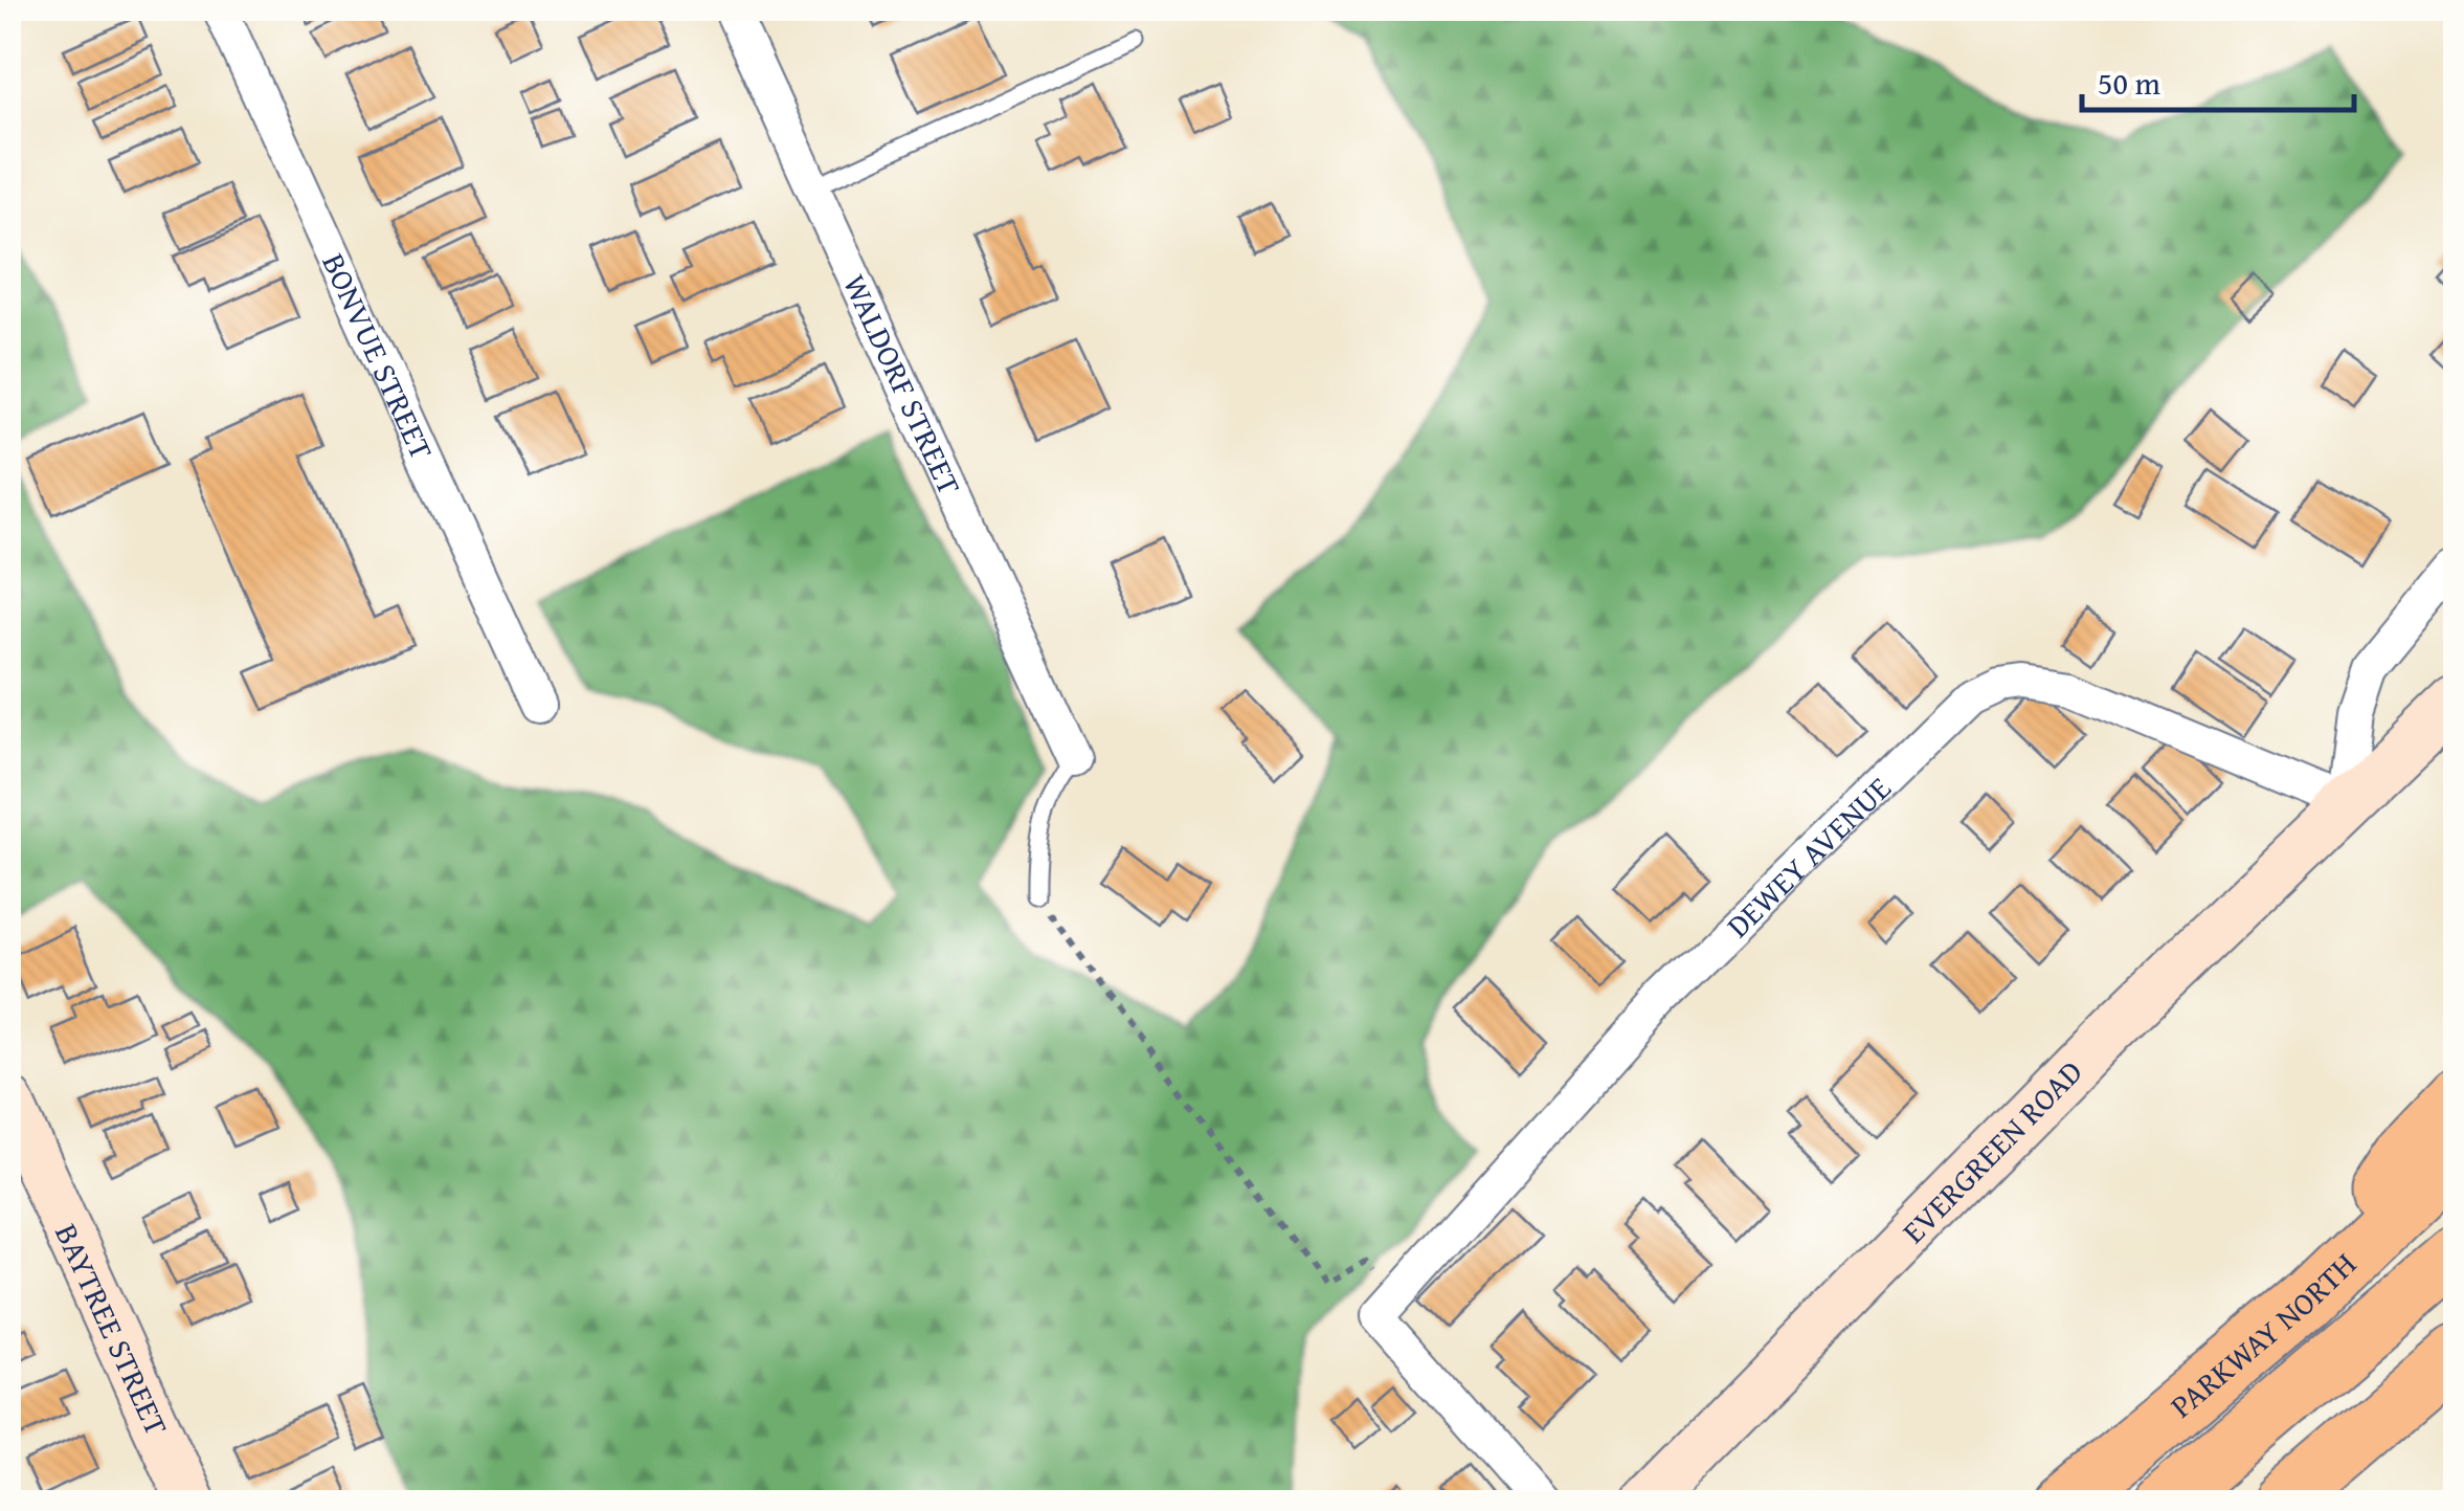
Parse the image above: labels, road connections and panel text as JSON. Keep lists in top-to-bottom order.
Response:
{
  "streets": {
    "highway": ["PARKWAY NORTH"],
    "main road": ["EVERGREEN ROAD", "BAYTREE STREET"],
    "street": ["BONVUE STREET", "WALDORF STREET", "DEWEY AVENUE"]
  },
  "crossings": [
    ["DEWEY AVENUE", "EVERGREEN ROAD"]
  ],
  "scale_bar": "50 m"
}
